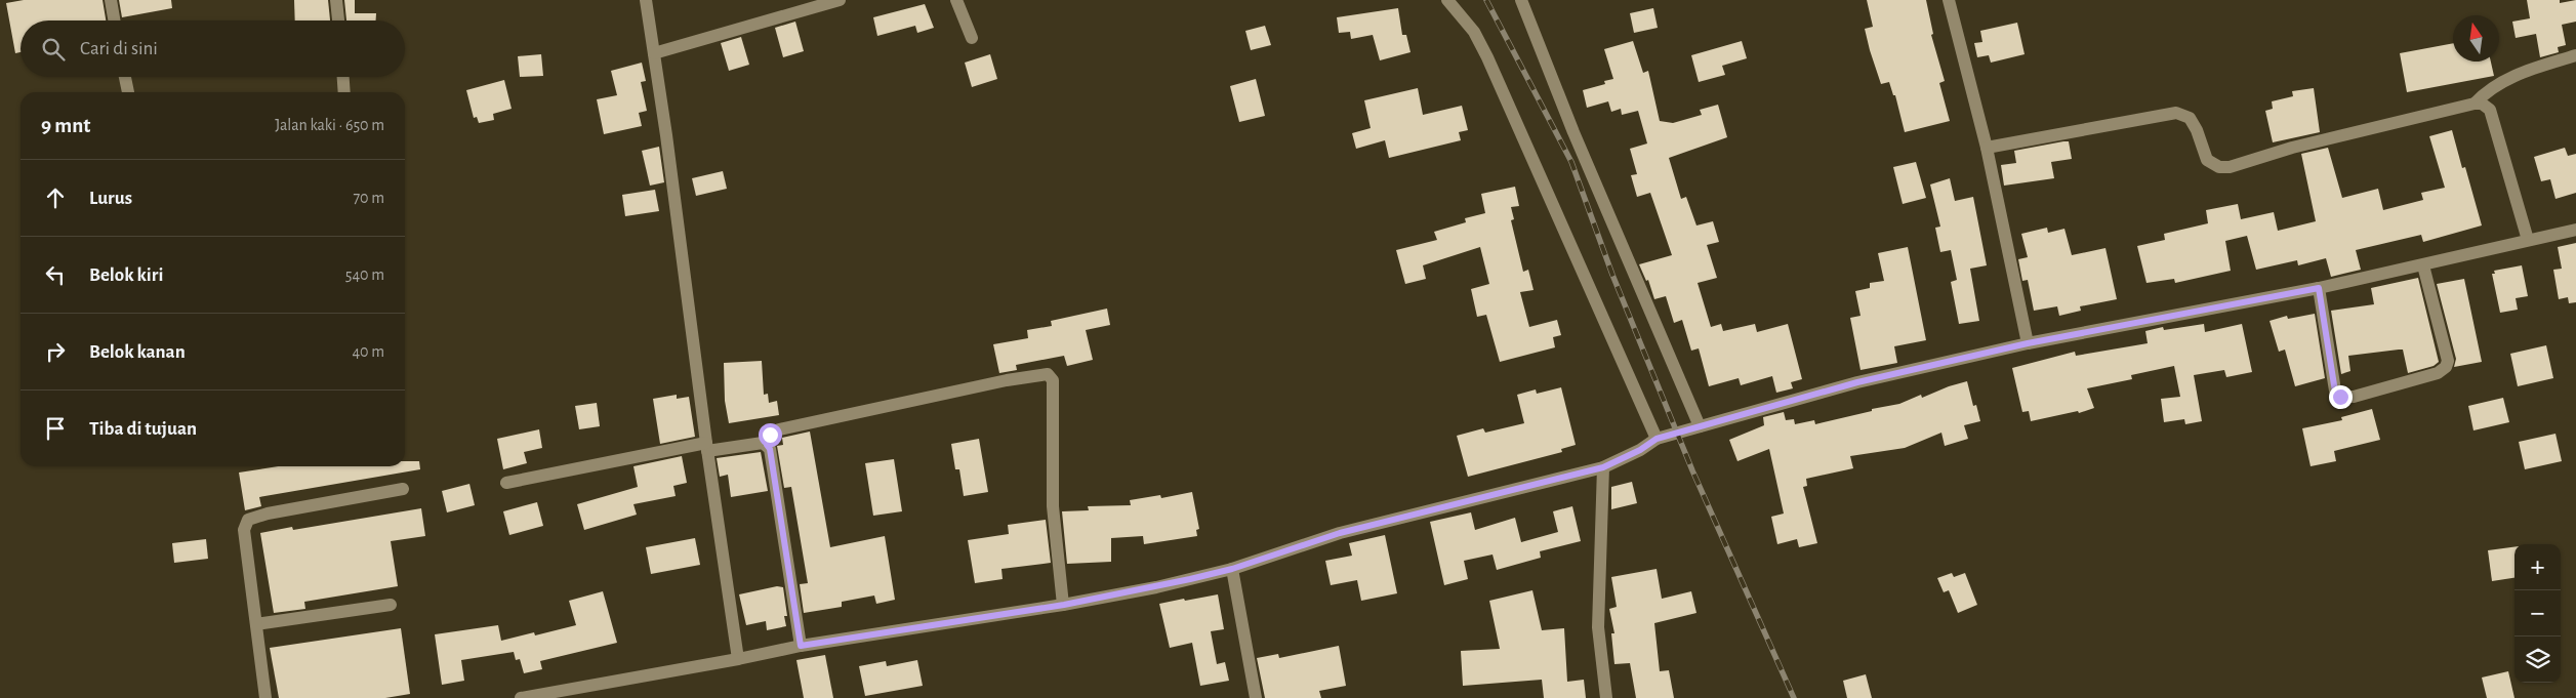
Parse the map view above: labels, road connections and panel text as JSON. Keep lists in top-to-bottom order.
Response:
{
  "north": "top",
  "page": {
    "search": "Cari di sini",
    "heading": ["9 mnt", "Jalan kaki · 650 m"],
    "list": [
      ["Lurus", "70 m"],
      ["Belok kiri", "540 m"],
      ["Belok kanan", "40 m"],
      "Tiba di tujuan"
    ],
    "map_buttons": ["+", "−"]
  }
}
